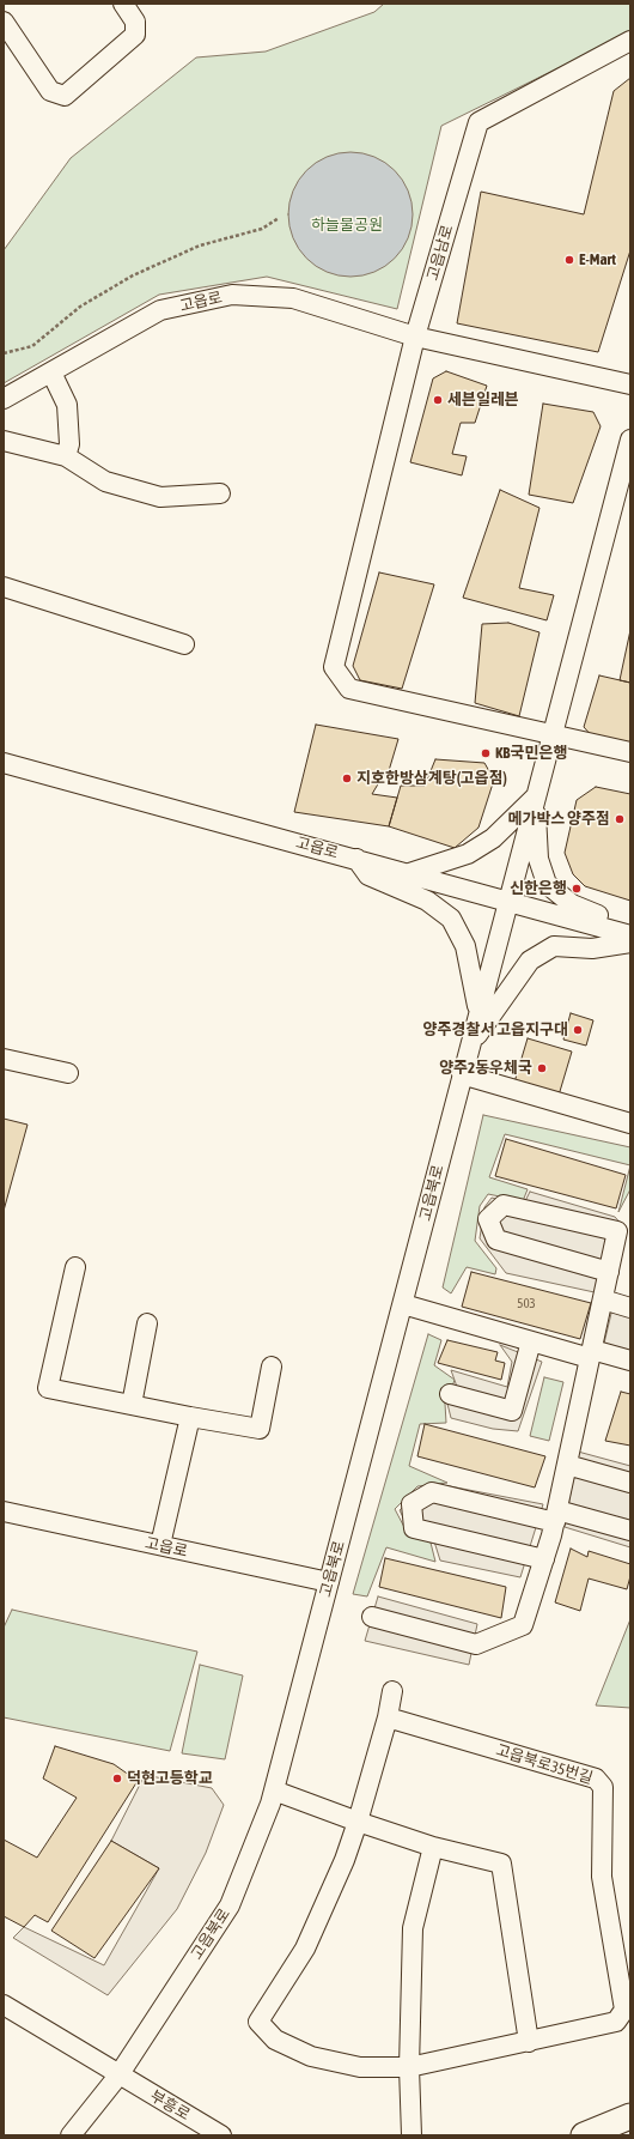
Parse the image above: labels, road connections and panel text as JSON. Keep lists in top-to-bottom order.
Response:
{
  "streets": {
    "street": [
      "고읍남로",
      "고읍로",
      "고읍북로",
      "고읍북로35번길",
      "부흥로"
    ]
  },
  "crossings": [
    ["고읍남로", "고읍로"],
    ["고읍로", "고읍북로"],
    ["고읍북로", "부흥로"]
  ],
  "parks": ["하늘물공원"],
  "places": [
    "E-Mart",
    "세븐일레븐",
    "KB국민은행",
    "지호한방삼계탕(고읍점)",
    "메가박스 양주점",
    "신한은행",
    "양주경찰서 고읍지구대",
    "양주2동우체국",
    "덕현고등학교"
  ],
  "house_numbers": ["503"]
}
